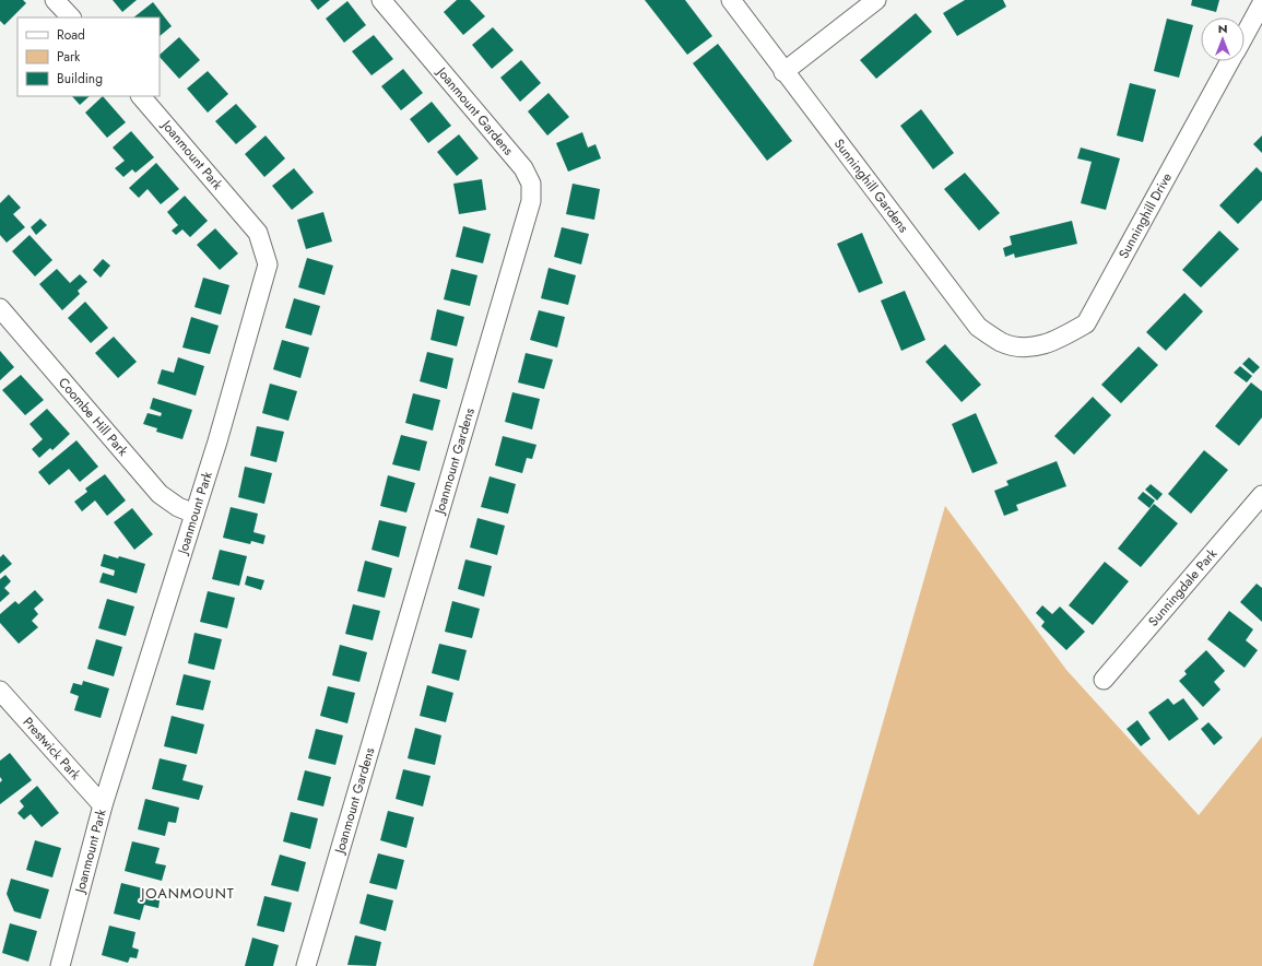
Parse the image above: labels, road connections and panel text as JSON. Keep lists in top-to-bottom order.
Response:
{
  "streets": {
    "street": [
      "Joanmount Gardens",
      "Joanmount Park",
      "Sunninghill Gardens",
      "Sunninghill Drive",
      "Coombe Hill Park",
      "Sunningdale Park",
      "Prestwick Park"
    ]
  },
  "crossings": [
    ["Joanmount Park", "Coombe Hill Park"],
    ["Joanmount Park", "Prestwick Park"],
    ["Sunninghill Gardens", "Sunninghill Drive"]
  ],
  "districts": ["JOANMOUNT"],
  "legend": ["Road", "Park", "Building"],
  "north": "top"
}
